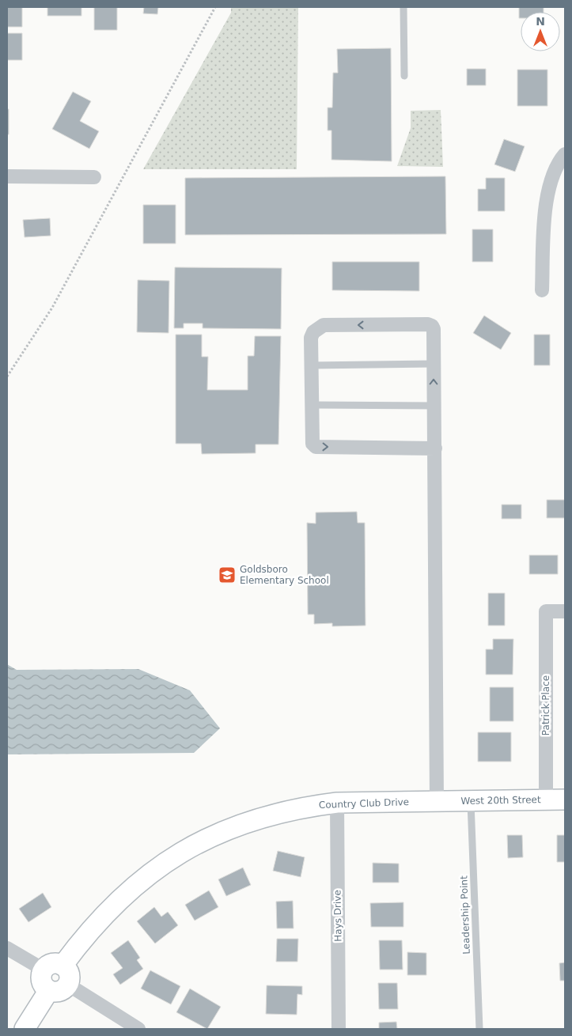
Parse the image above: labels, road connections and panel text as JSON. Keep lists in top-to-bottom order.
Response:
{
  "streets": {
    "street": [
      "Patrick Place",
      "West 20th Street",
      "Country Club Drive",
      "Hays Drive"
    ],
    "lane": ["Leadership Point"]
  },
  "crossings": [
    ["Patrick Place", "West 20th Street"],
    ["West 20th Street", "Country Club Drive"],
    ["West 20th Street", "Leadership Point"],
    ["Country Club Drive", "Hays Drive"]
  ],
  "places": {
    "school or university": ["Goldsboro Elementary School"]
  },
  "north": "top"
}
